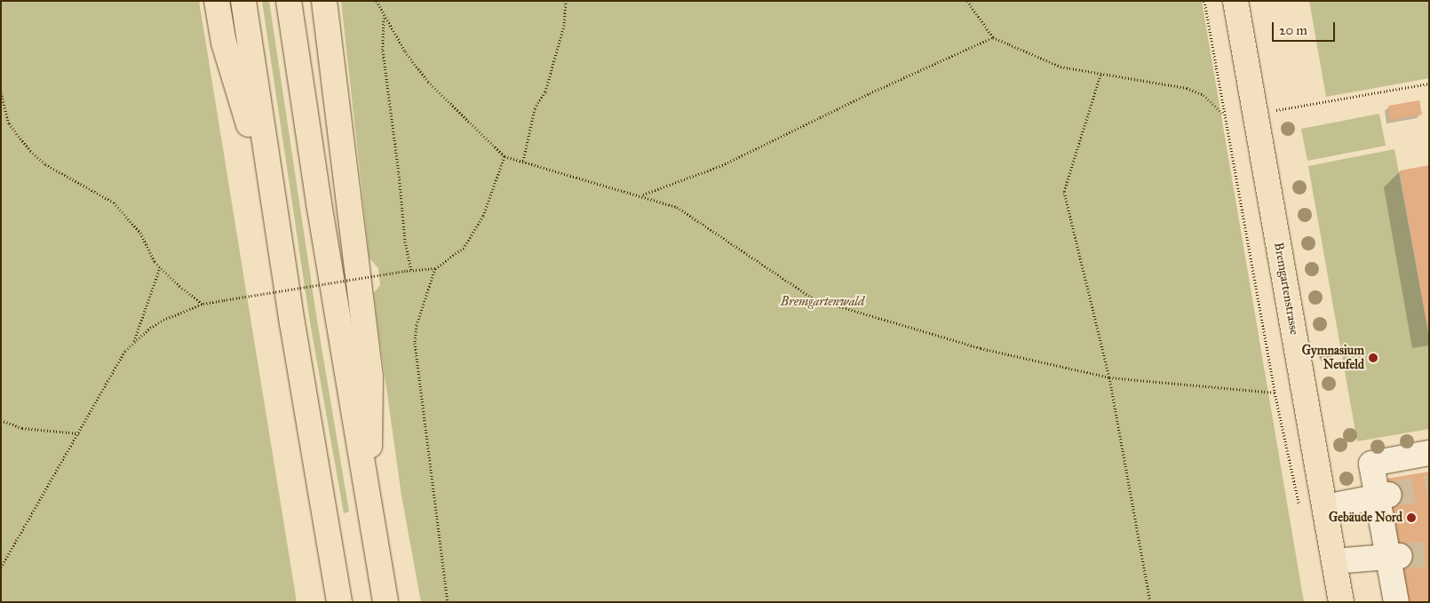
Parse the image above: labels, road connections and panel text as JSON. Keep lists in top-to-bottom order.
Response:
{
  "streets": {
    "main road": ["Bremgartenstrasse"]
  },
  "parks": ["Bremgartenwald"],
  "places": ["Gymnasium Neufeld", "Gebäude Nord"],
  "scale_bar": "20 m"
}
